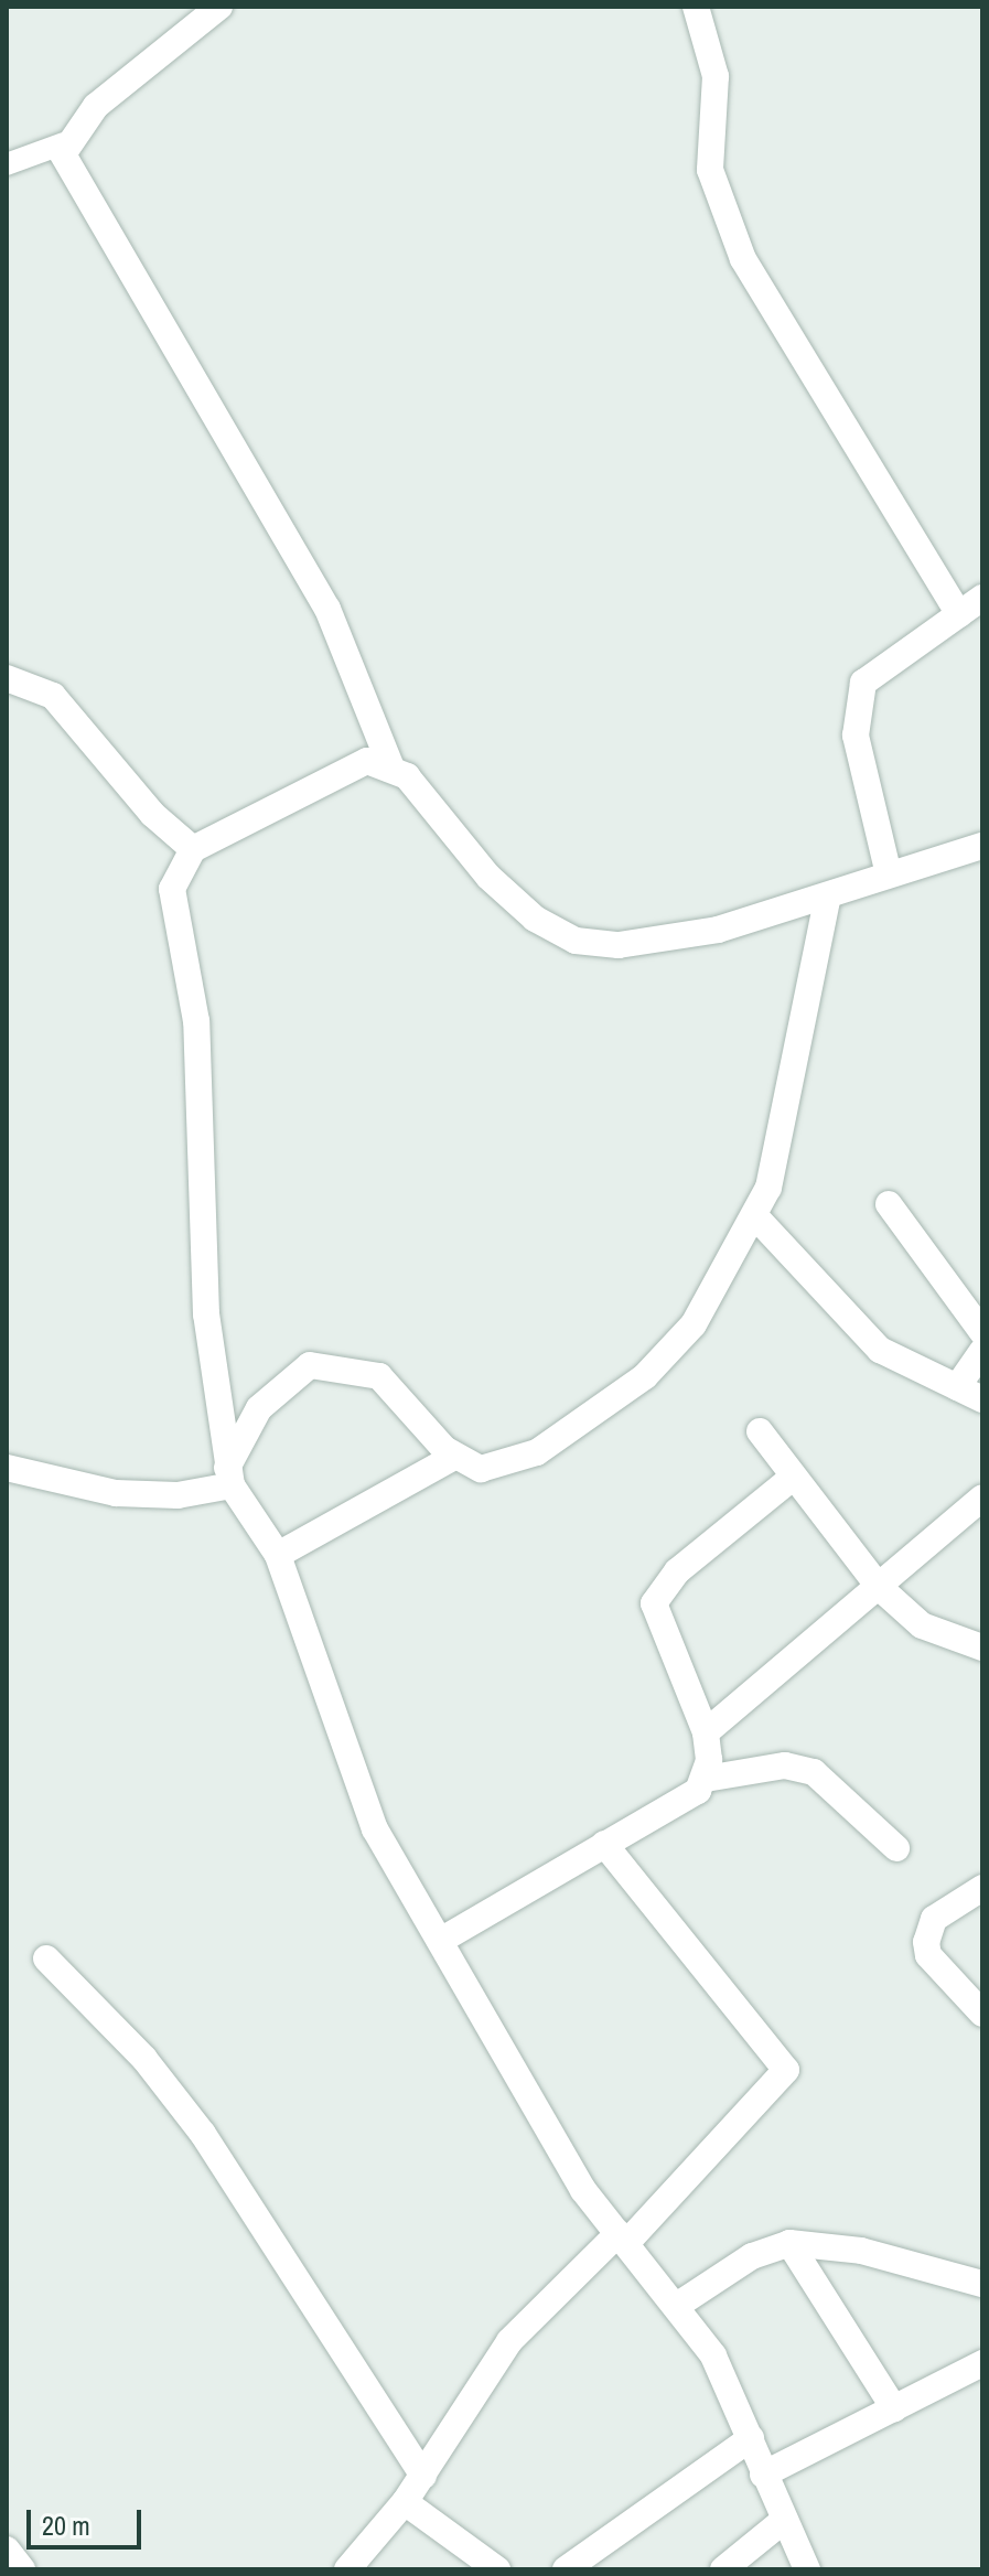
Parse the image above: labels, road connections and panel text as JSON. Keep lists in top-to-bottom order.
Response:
{
  "scale_bar": "20 m"
}
